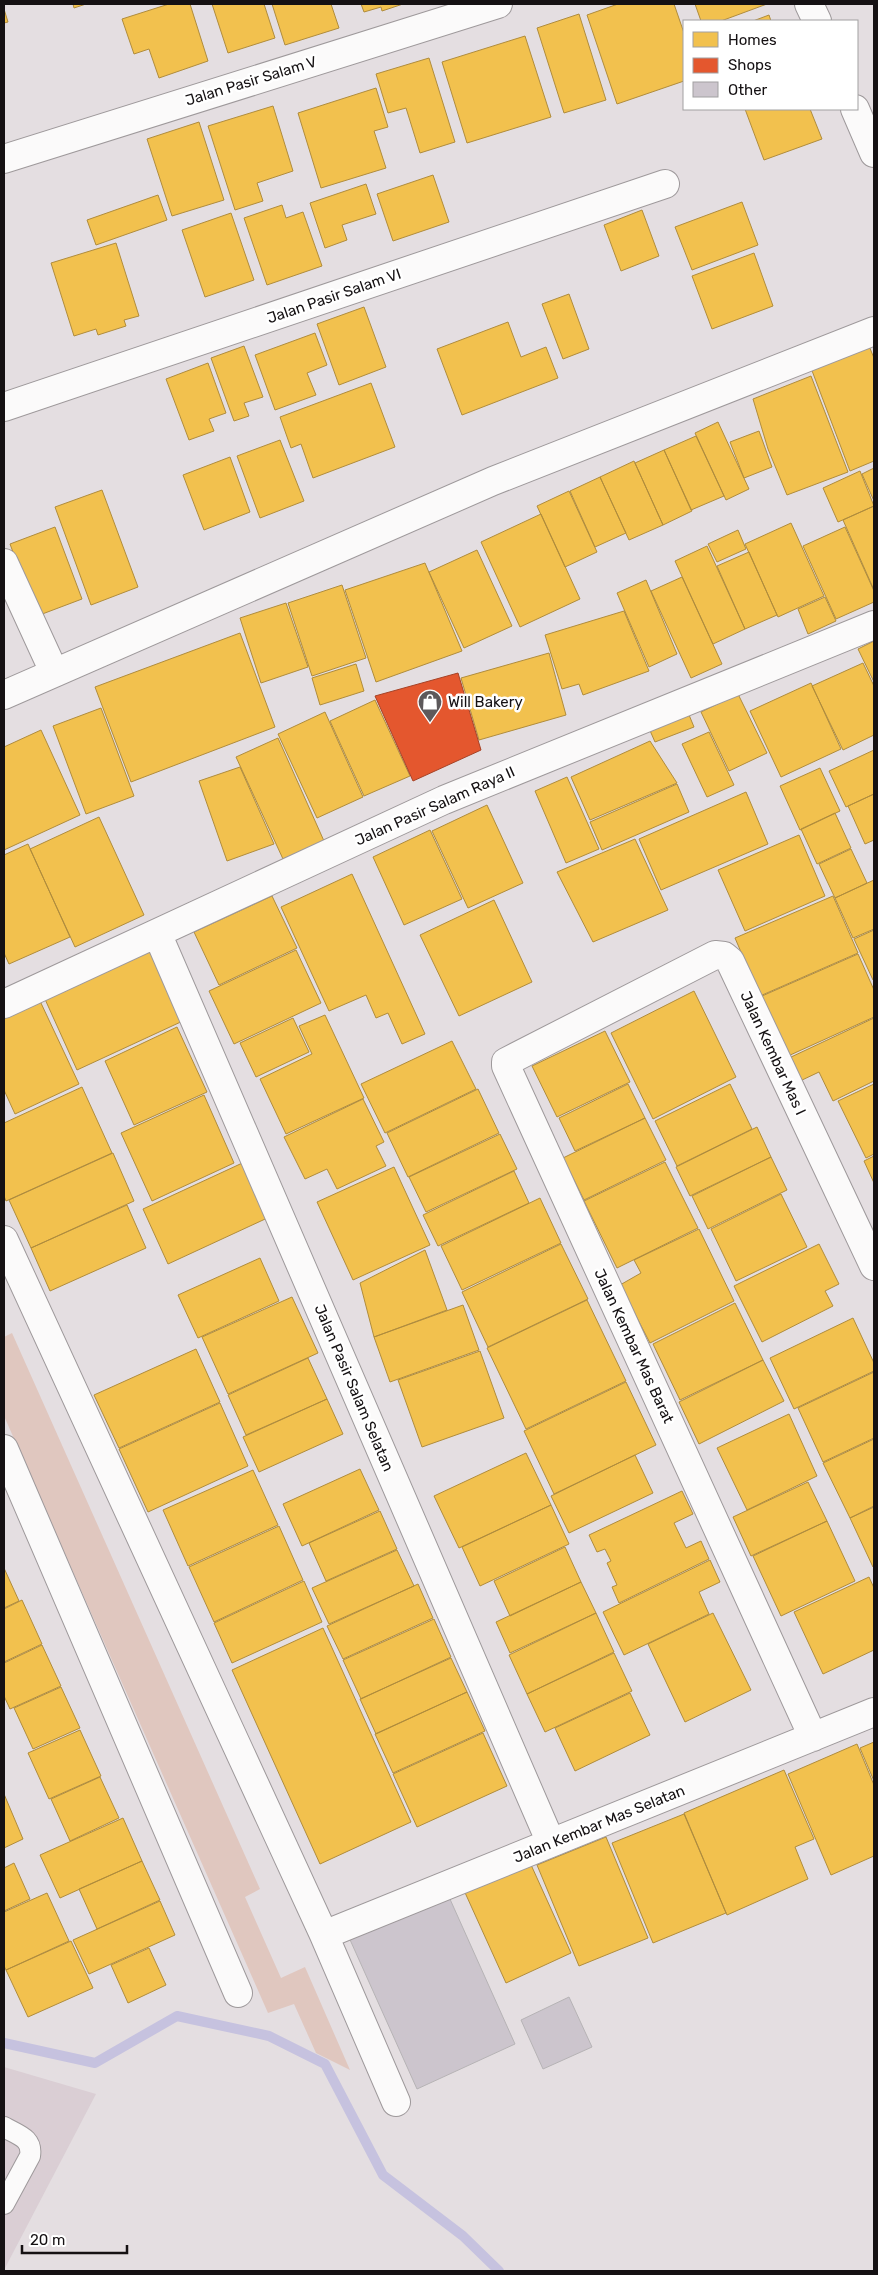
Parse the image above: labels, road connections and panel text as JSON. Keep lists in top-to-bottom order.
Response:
{
  "streets": {
    "street": [
      "Jalan Pasir Salam V",
      "Jalan Pasir Salam VI",
      "Jalan Pasir Salam Raya II",
      "Jalan Kembar Mas I",
      "Jalan Kembar Mas Barat",
      "Jalan Pasir Salam Selatan",
      "Jalan Kembar Mas Selatan"
    ]
  },
  "crossings": [
    ["Jalan Pasir Salam Raya II", "Jalan Pasir Salam Selatan"],
    ["Jalan Kembar Mas I", "Jalan Kembar Mas Barat"],
    ["Jalan Kembar Mas Barat", "Jalan Kembar Mas Selatan"],
    ["Jalan Pasir Salam Selatan", "Jalan Kembar Mas Selatan"]
  ],
  "places": {
    "shop": ["Will Bakery"]
  },
  "legend": ["Homes", "Shops", "Other"],
  "scale_bar": "20 m"
}
